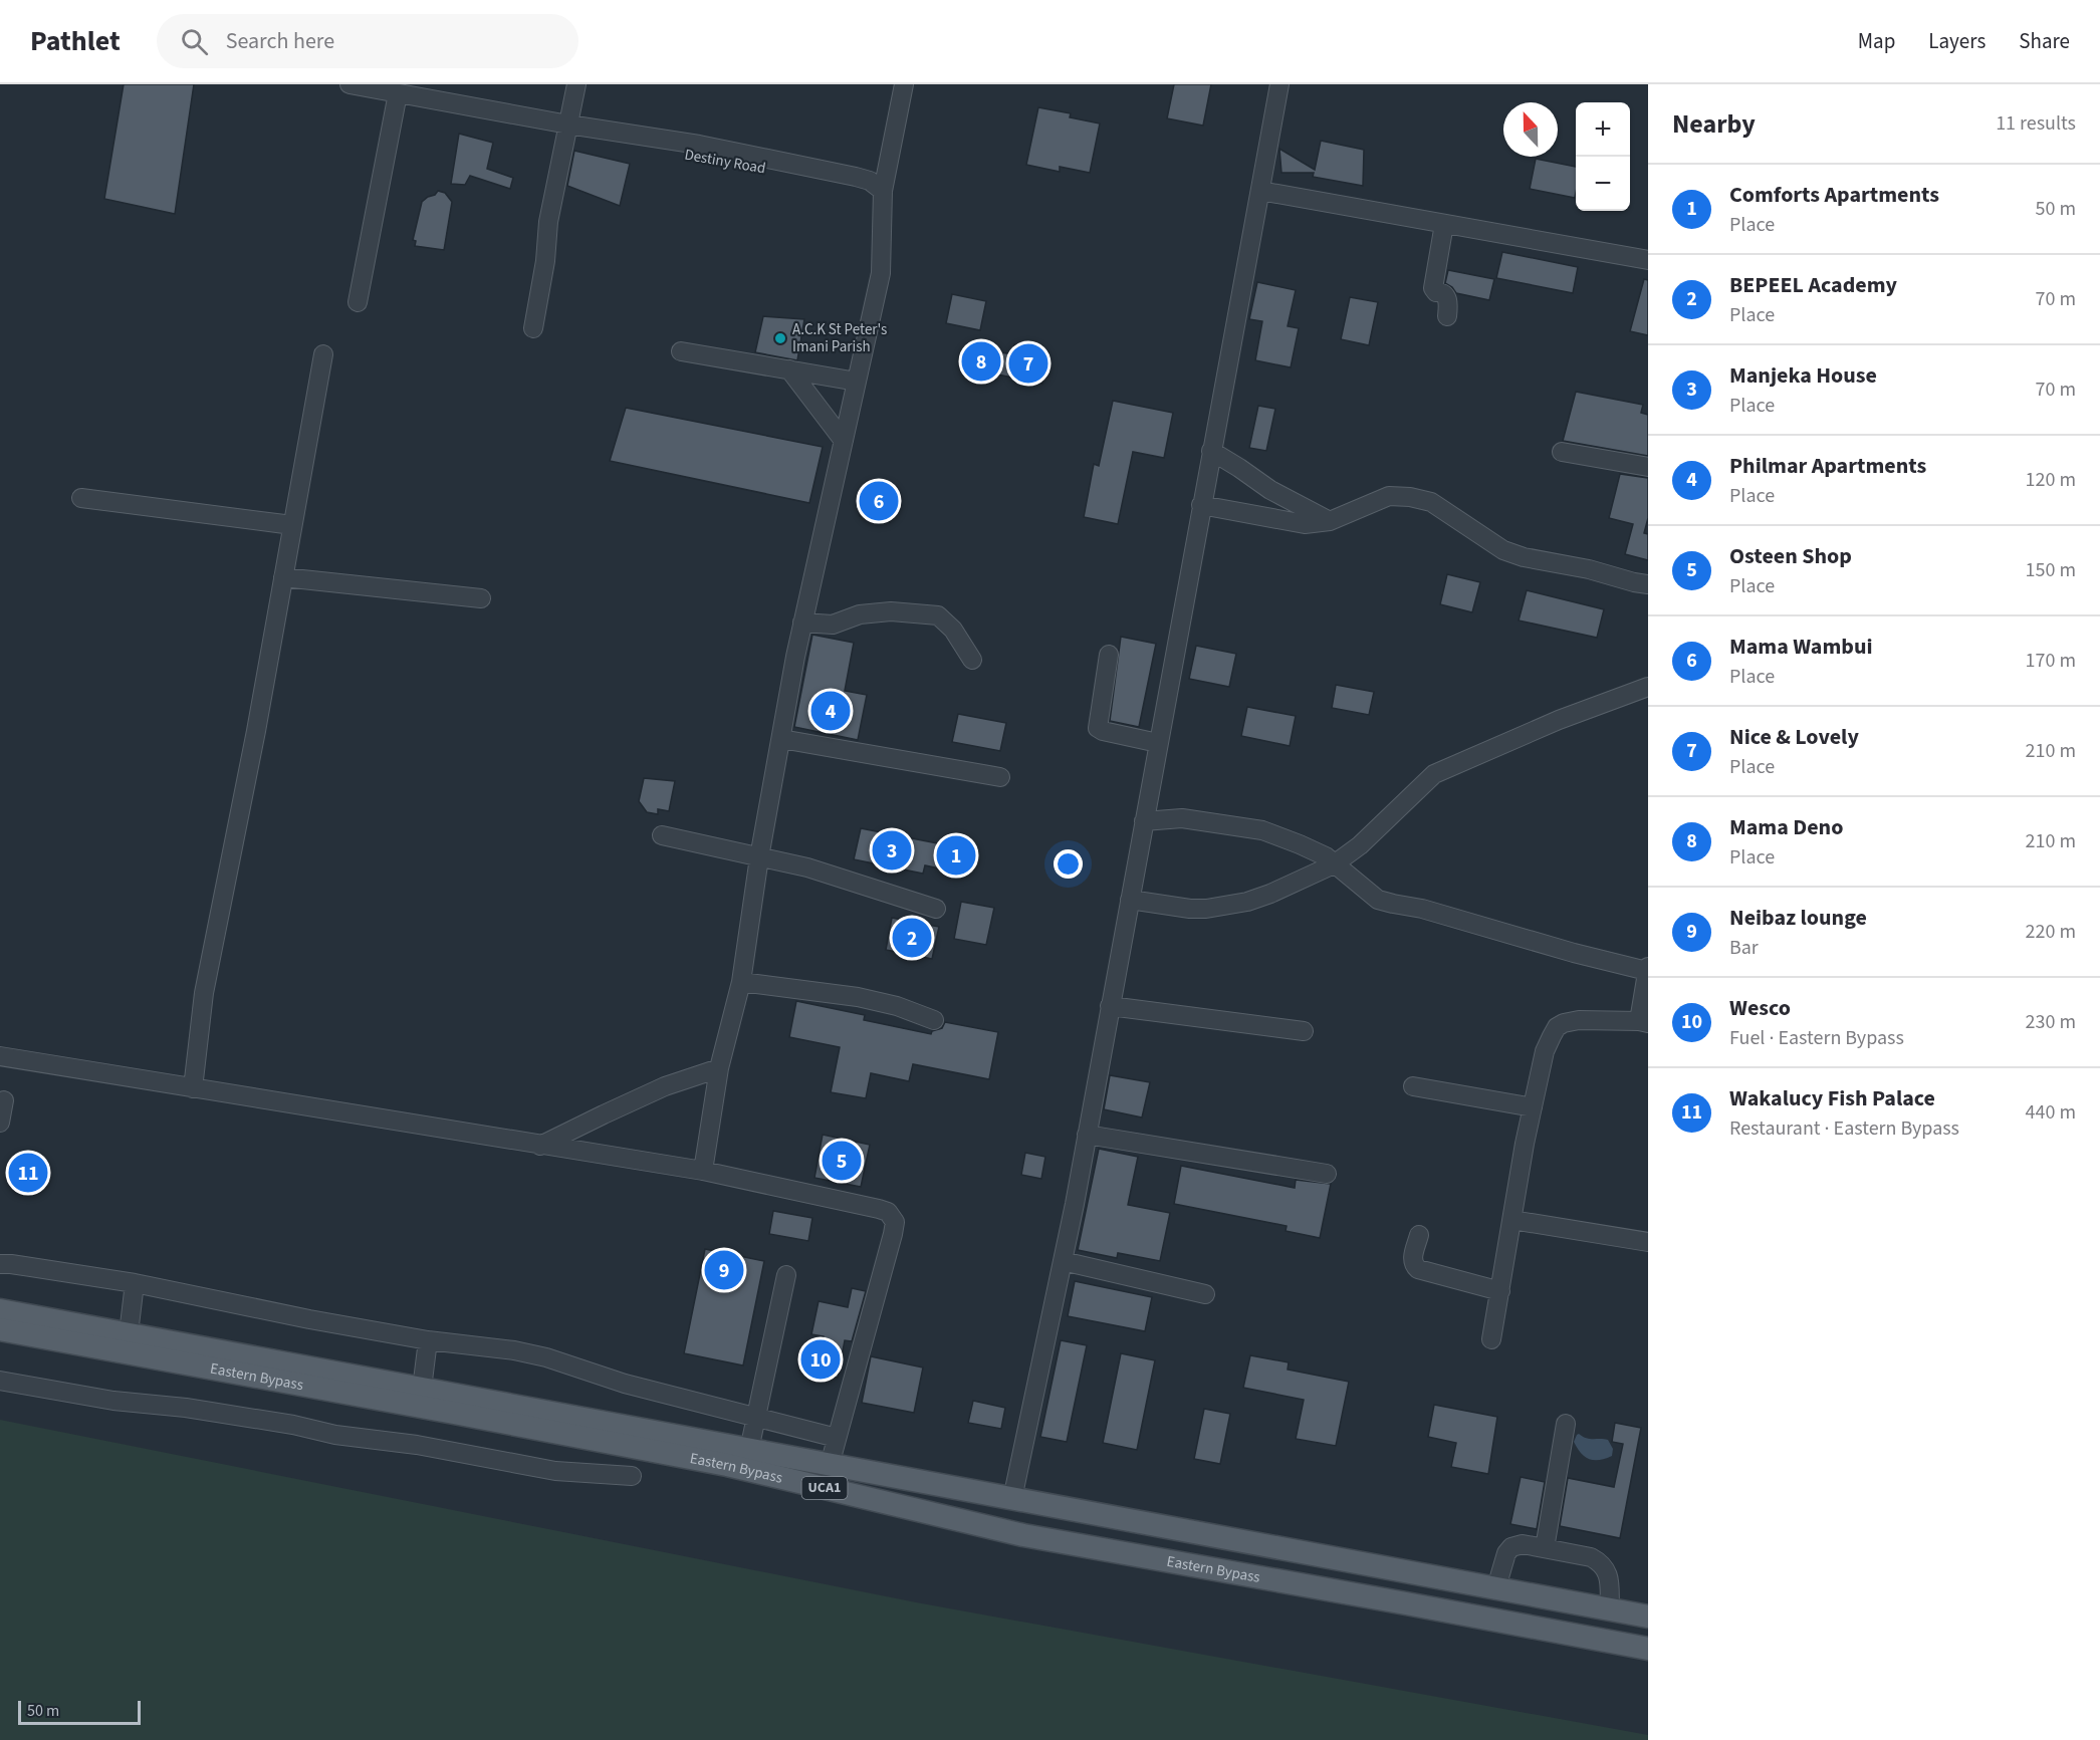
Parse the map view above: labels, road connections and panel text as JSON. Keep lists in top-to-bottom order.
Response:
{
  "streets": {
    "main road": ["Eastern Bypass", "UCA1"]
  },
  "places": ["A.C.K St Peter's Imani Parish"],
  "scale_bar": "50 m",
  "north": "top",
  "page": {
    "header": "Pathlet",
    "search": "Search here",
    "nav": ["Map", "Layers", "Share"],
    "heading": ["Nearby", "11 results"],
    "map_buttons": ["+", "−"],
    "list": [
      {
        "mark": "1",
        "name": "Comforts Apartments",
        "note": "Place",
        "value": "50 m"
      },
      {
        "mark": "2",
        "name": "BEPEEL Academy",
        "note": "Place",
        "value": "70 m"
      },
      {
        "mark": "3",
        "name": "Manjeka House",
        "note": "Place",
        "value": "70 m"
      },
      {
        "mark": "4",
        "name": "Philmar Apartments",
        "note": "Place",
        "value": "120 m"
      },
      {
        "mark": "5",
        "name": "Osteen Shop",
        "note": "Place",
        "value": "150 m"
      },
      {
        "mark": "6",
        "name": "Mama Wambui",
        "note": "Place",
        "value": "170 m"
      },
      {
        "mark": "7",
        "name": "Nice & Lovely",
        "note": "Place",
        "value": "210 m"
      },
      {
        "mark": "8",
        "name": "Mama Deno",
        "note": "Place",
        "value": "210 m"
      },
      {
        "mark": "9",
        "name": "Neibaz lounge",
        "note": "Bar",
        "value": "220 m"
      },
      {
        "mark": "10",
        "name": "Wesco",
        "note": "Fuel · Eastern Bypass",
        "value": "230 m"
      },
      {
        "mark": "11",
        "name": "Wakalucy Fish Palace",
        "note": "Restaurant · Eastern Bypass",
        "value": "440 m"
      }
    ],
    "pins": [
      "8",
      "7",
      "6",
      "4",
      "3",
      "1",
      "2",
      "5",
      "11",
      "9",
      "10"
    ],
    "scale": "50 m"
  }
}
